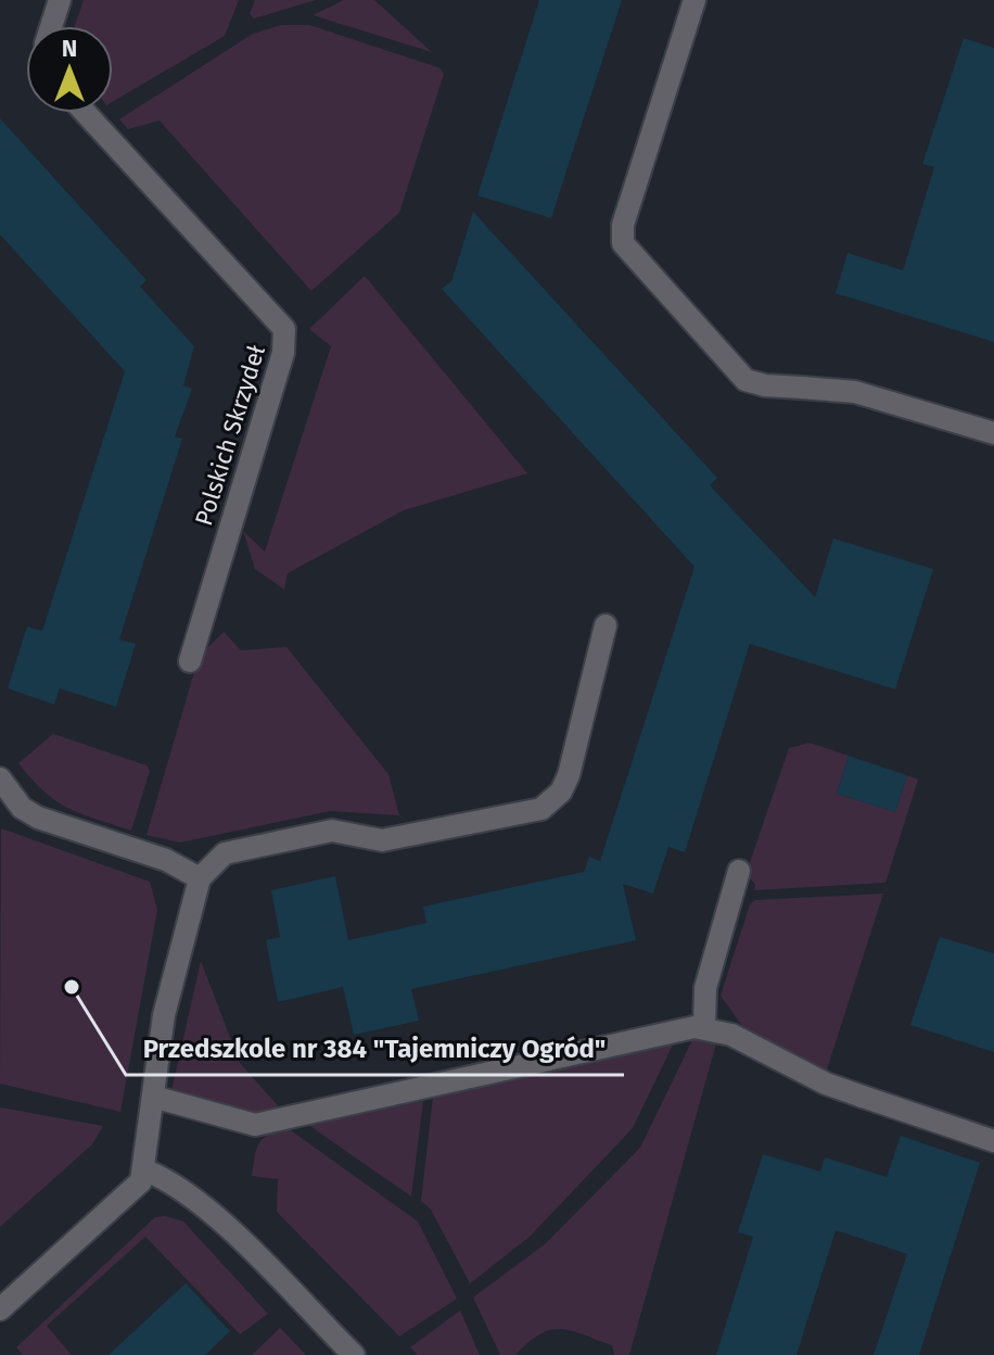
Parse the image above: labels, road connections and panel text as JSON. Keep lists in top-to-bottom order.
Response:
{
  "streets": {
    "street": ["Polskich Skrzydeł"]
  },
  "places": ["Przedszkole nr 384 \"Tajemniczy Ogród\""],
  "north": "top"
}
